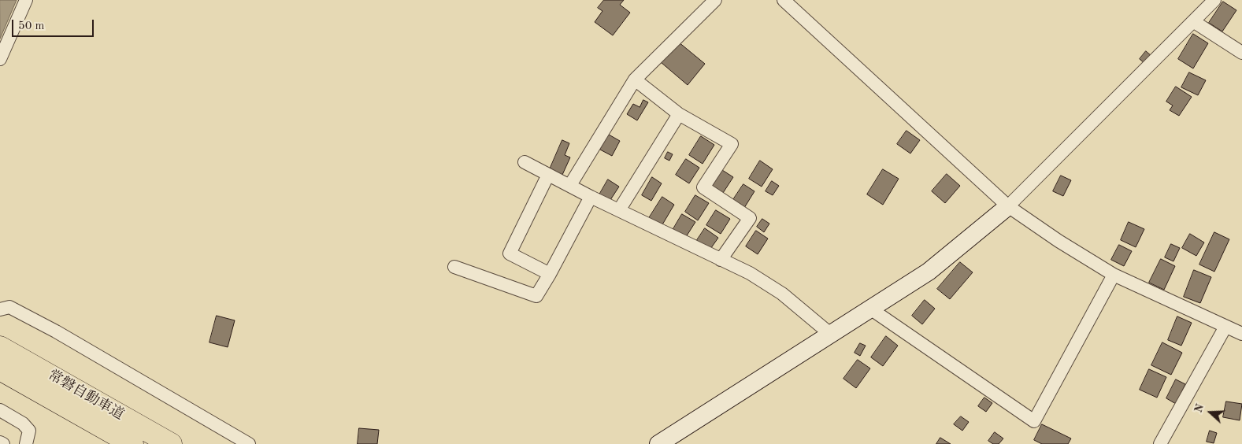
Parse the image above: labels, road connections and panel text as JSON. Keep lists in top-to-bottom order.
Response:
{
  "streets": {
    "highway": ["常磐自動車道"]
  },
  "scale_bar": "50 m",
  "north": "left"
}
